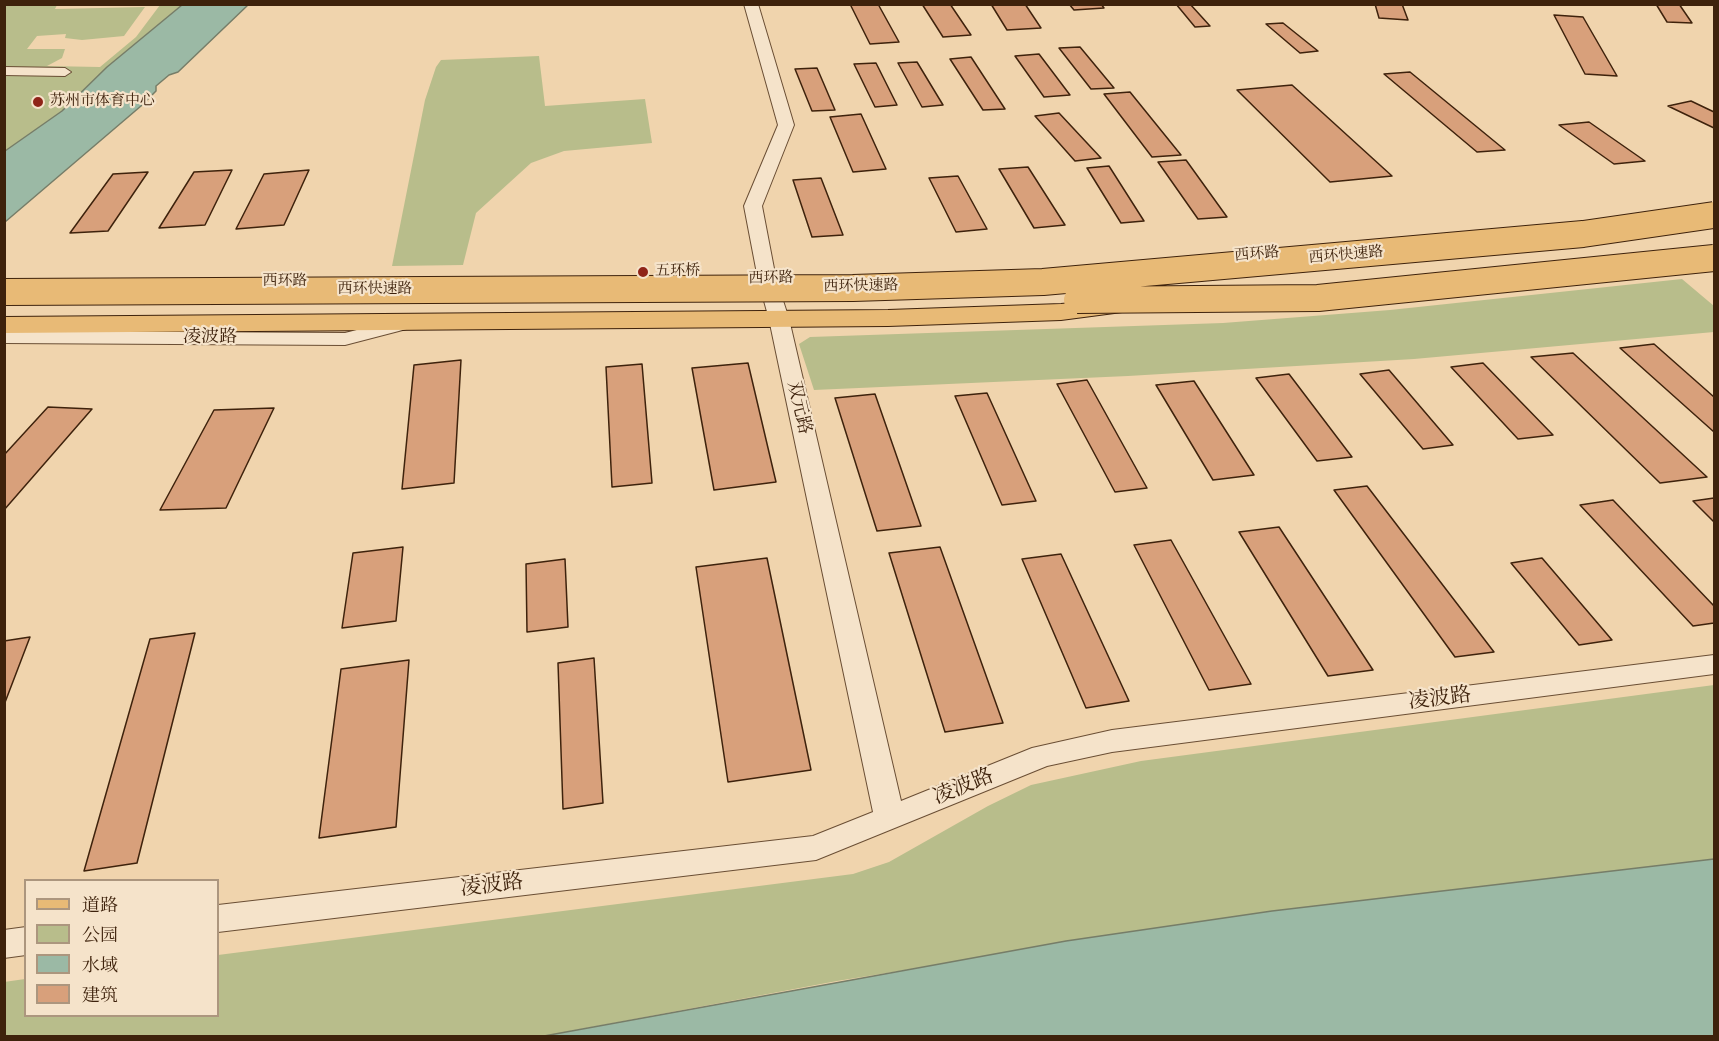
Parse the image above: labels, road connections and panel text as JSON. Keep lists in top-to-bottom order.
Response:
{
  "streets": {
    "highway": ["西环快速路"],
    "main road": ["西环路"],
    "street": ["凌波路", "双元路"]
  },
  "crossings": [
    ["西环路", "双元路"],
    ["凌波路", "双元路"]
  ],
  "places": ["苏州市体育中心", "五环桥"],
  "legend": [
    "道路",
    "公园",
    "水域",
    "建筑"
  ]
}
